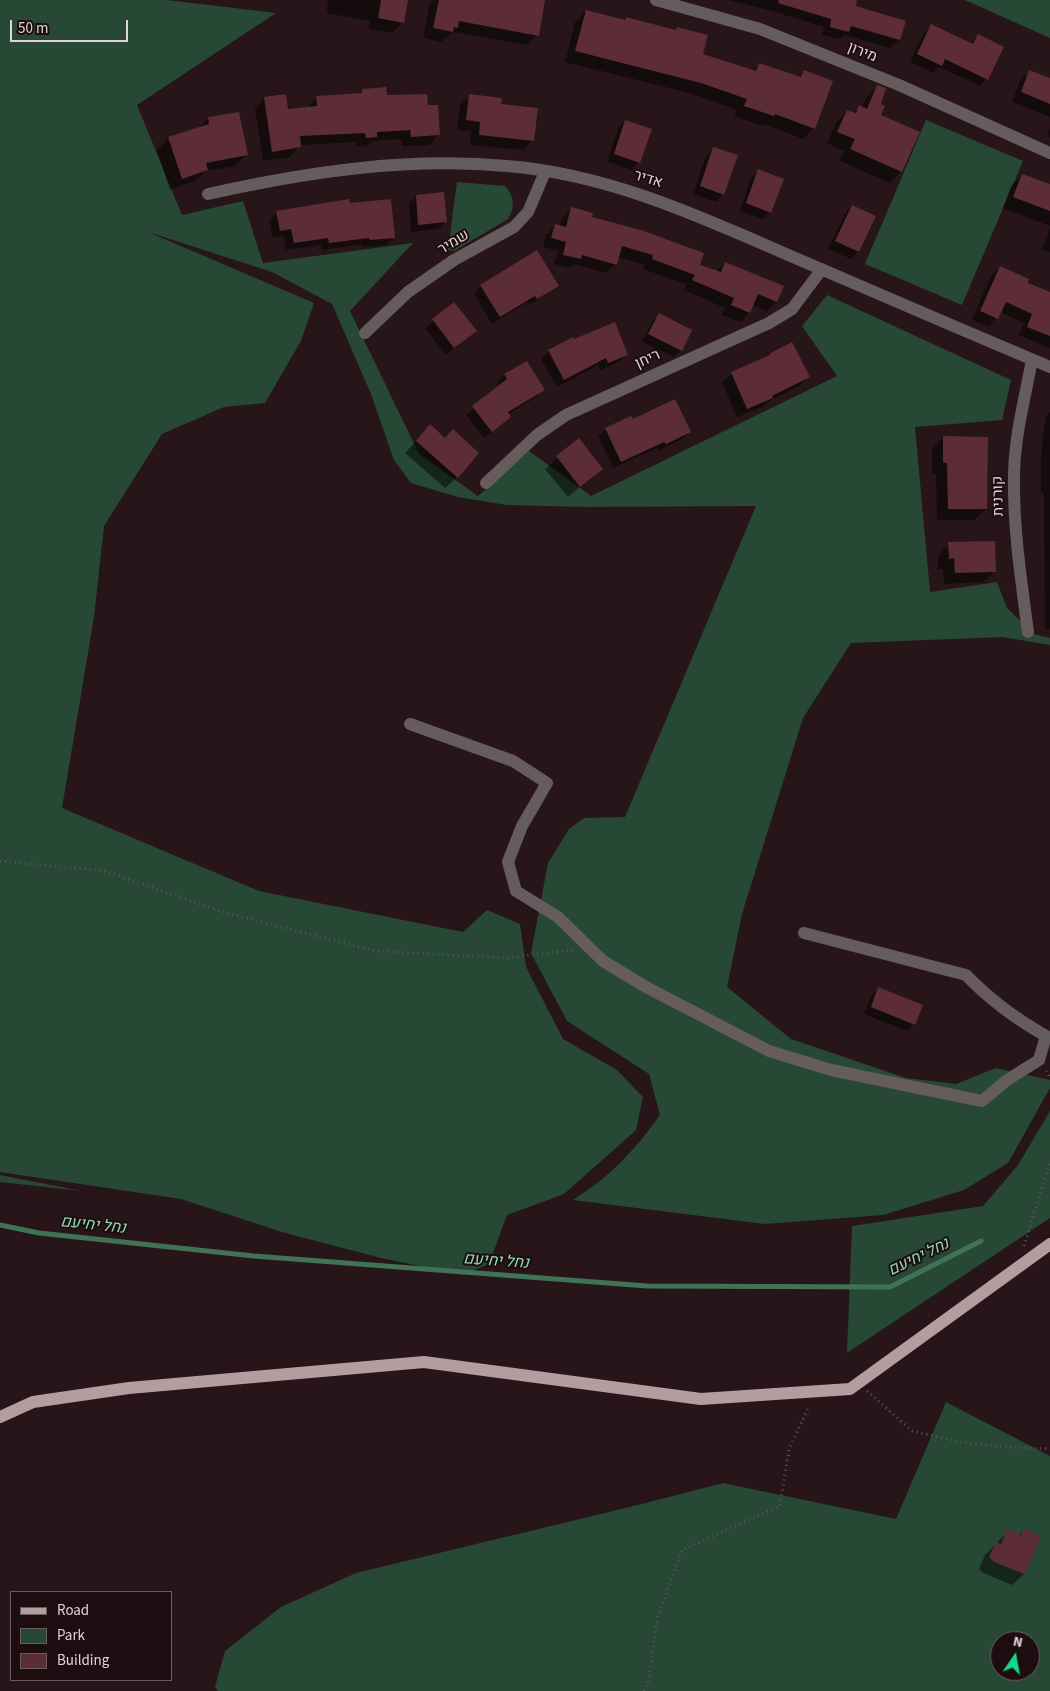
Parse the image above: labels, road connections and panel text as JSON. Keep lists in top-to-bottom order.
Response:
{
  "streets": {
    "street": [
      "מירון",
      "אדיר",
      "שמיר",
      "ריחן",
      "קורנית"
    ]
  },
  "crossings": [
    ["אדיר", "שמיר"],
    ["אדיר", "ריחן"],
    ["אדיר", "קורנית"]
  ],
  "water": ["נחל יחיעם"],
  "legend": ["Road", "Park", "Building"],
  "scale_bar": "50 m",
  "north": "top"
}
